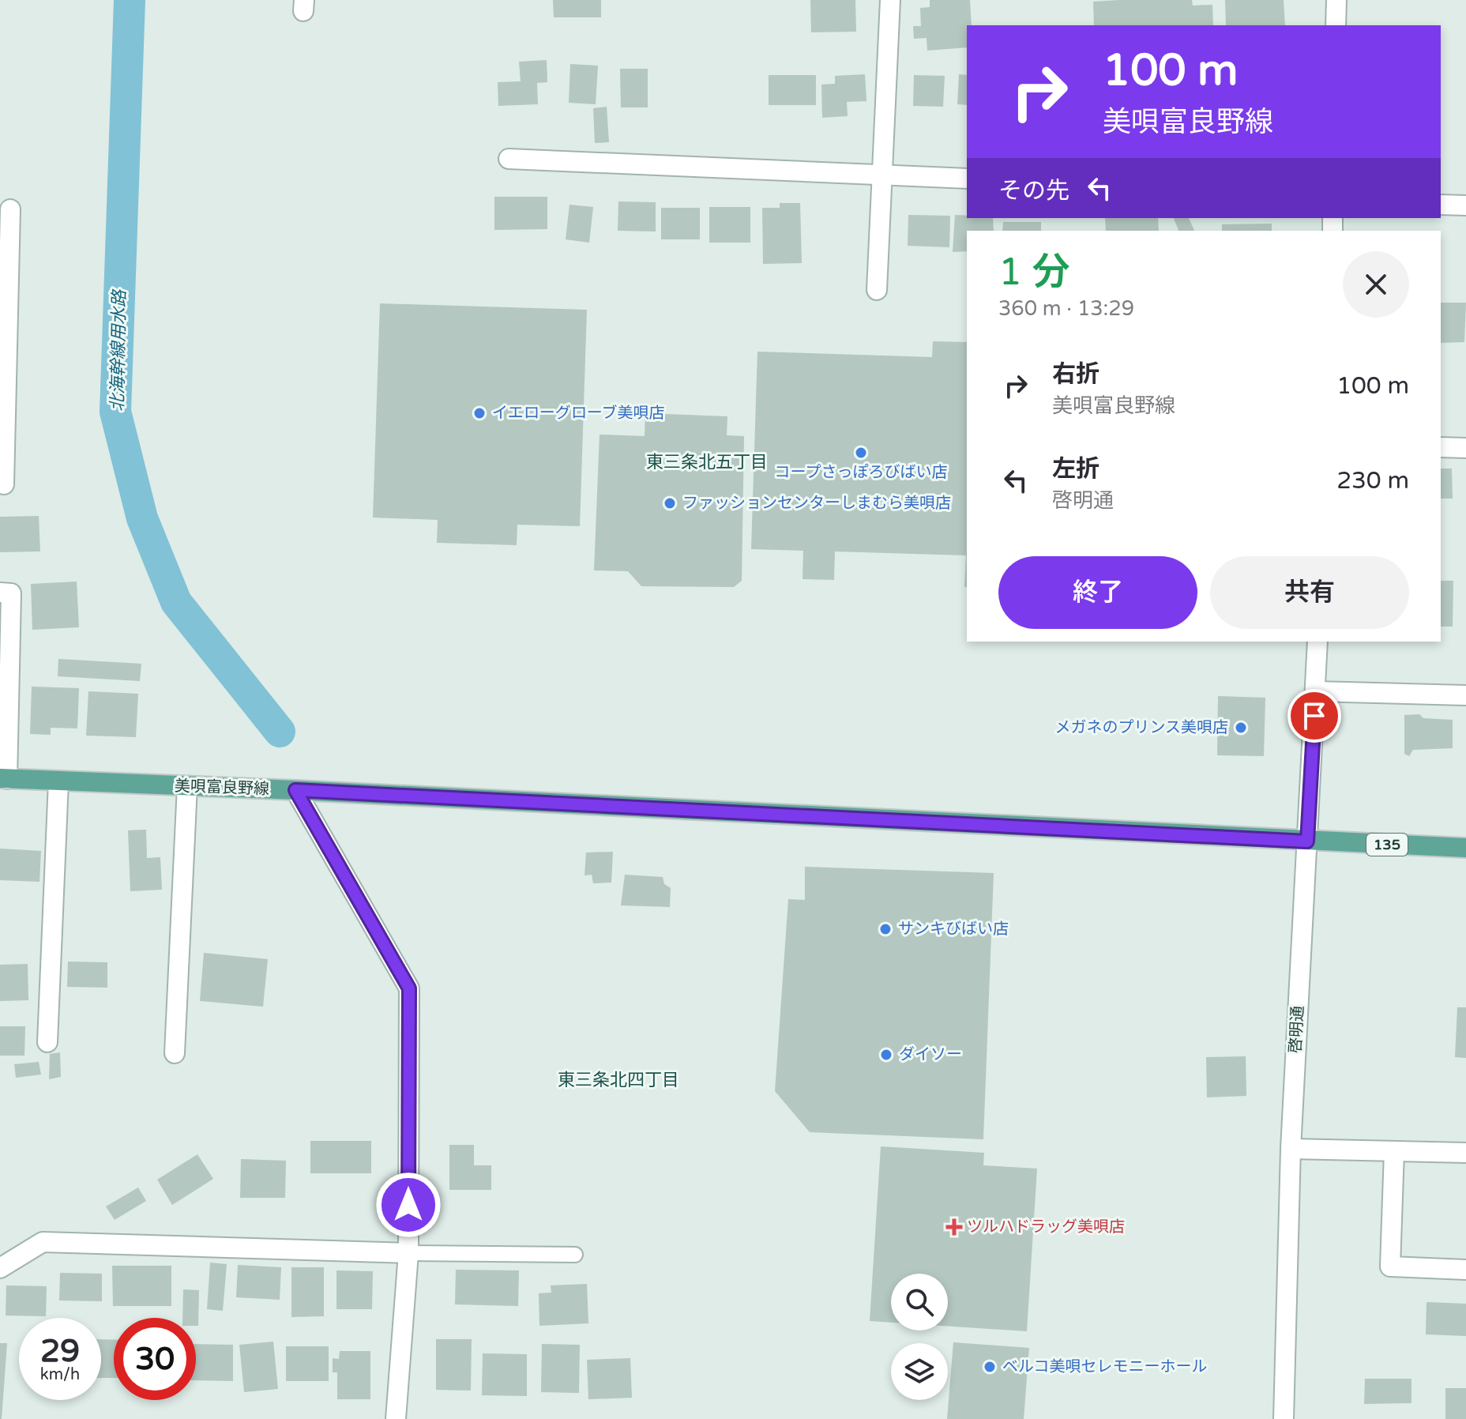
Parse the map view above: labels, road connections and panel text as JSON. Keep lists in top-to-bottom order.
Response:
{
  "streets": {
    "main road": ["美唄富良野線", "135"],
    "street": ["啓明通"]
  },
  "crossings": [
    ["美唄富良野線", "啓明通"]
  ],
  "districts": ["東三条北五丁目", "東三条北四丁目"],
  "water": ["北海幹線用水路"],
  "places": {
    "other": [
      "イエローグローブ美唄店",
      "コープさっぽろびばい店",
      "ファッションセンターしまむら美唄店",
      "メガネのプリンス美唄店",
      "サンキびばい店",
      "ダイソー",
      "ベルコ美唄セレモニーホール"
    ],
    "health": ["ツルハドラッグ美唄店"]
  },
  "page": {
    "turn": ["100 m", "美唄富良野線"],
    "then": "その先",
    "heading": ["1 分", "360 m · 13:29"],
    "list": [
      {
        "name": "右折",
        "note": "美唄富良野線",
        "value": "100 m"
      },
      {
        "name": "左折",
        "note": "啓明通",
        "value": "230 m"
      }
    ],
    "buttons": ["終了", "共有"],
    "speed": "29 km/h",
    "limit": "30"
  }
}
